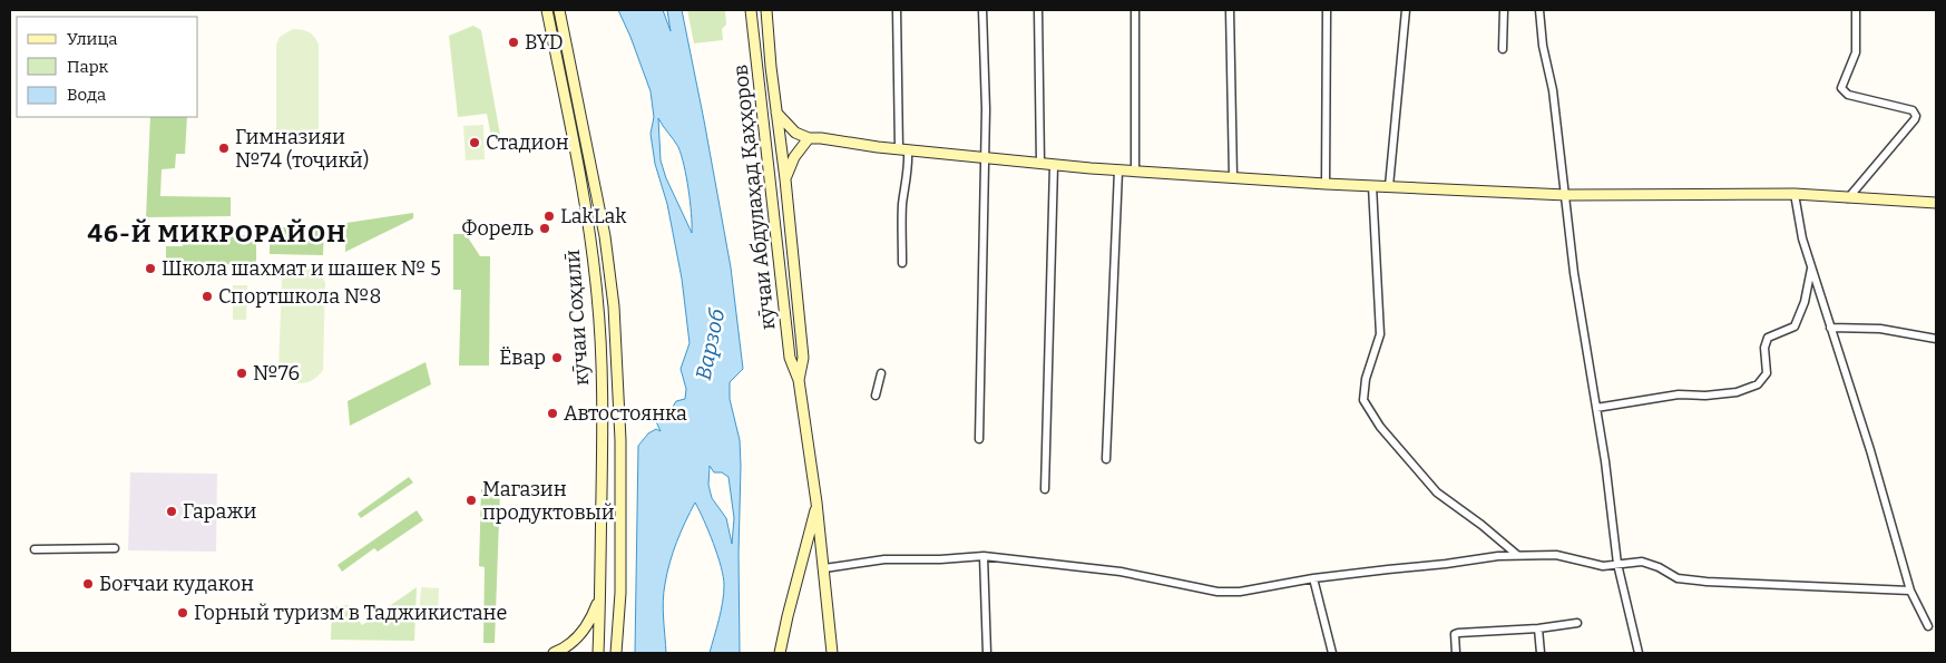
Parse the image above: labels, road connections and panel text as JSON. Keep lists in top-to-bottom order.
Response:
{
  "streets": {
    "main road": ["кӯчаи Абдулаҳад Қаҳҳоров", "кӯчаи Соҳилӣ"]
  },
  "districts": ["46-Й МИКРОРАЙОН"],
  "water": ["Варзоб"],
  "places": [
    "BYD",
    "Стадион",
    "Гимназияи №74 (тоҷикӣ)",
    "LakLak",
    "Форель",
    "Школа шахмат и шашек № 5",
    "Спортшкола №8",
    "Ёвар",
    "№76",
    "Автостоянка",
    "Магазин продуктовый",
    "Гаражи",
    "Боғчаи кудакон",
    "Горный туризм в Таджикистане"
  ],
  "legend": ["Улица", "Парк", "Вода"]
}
